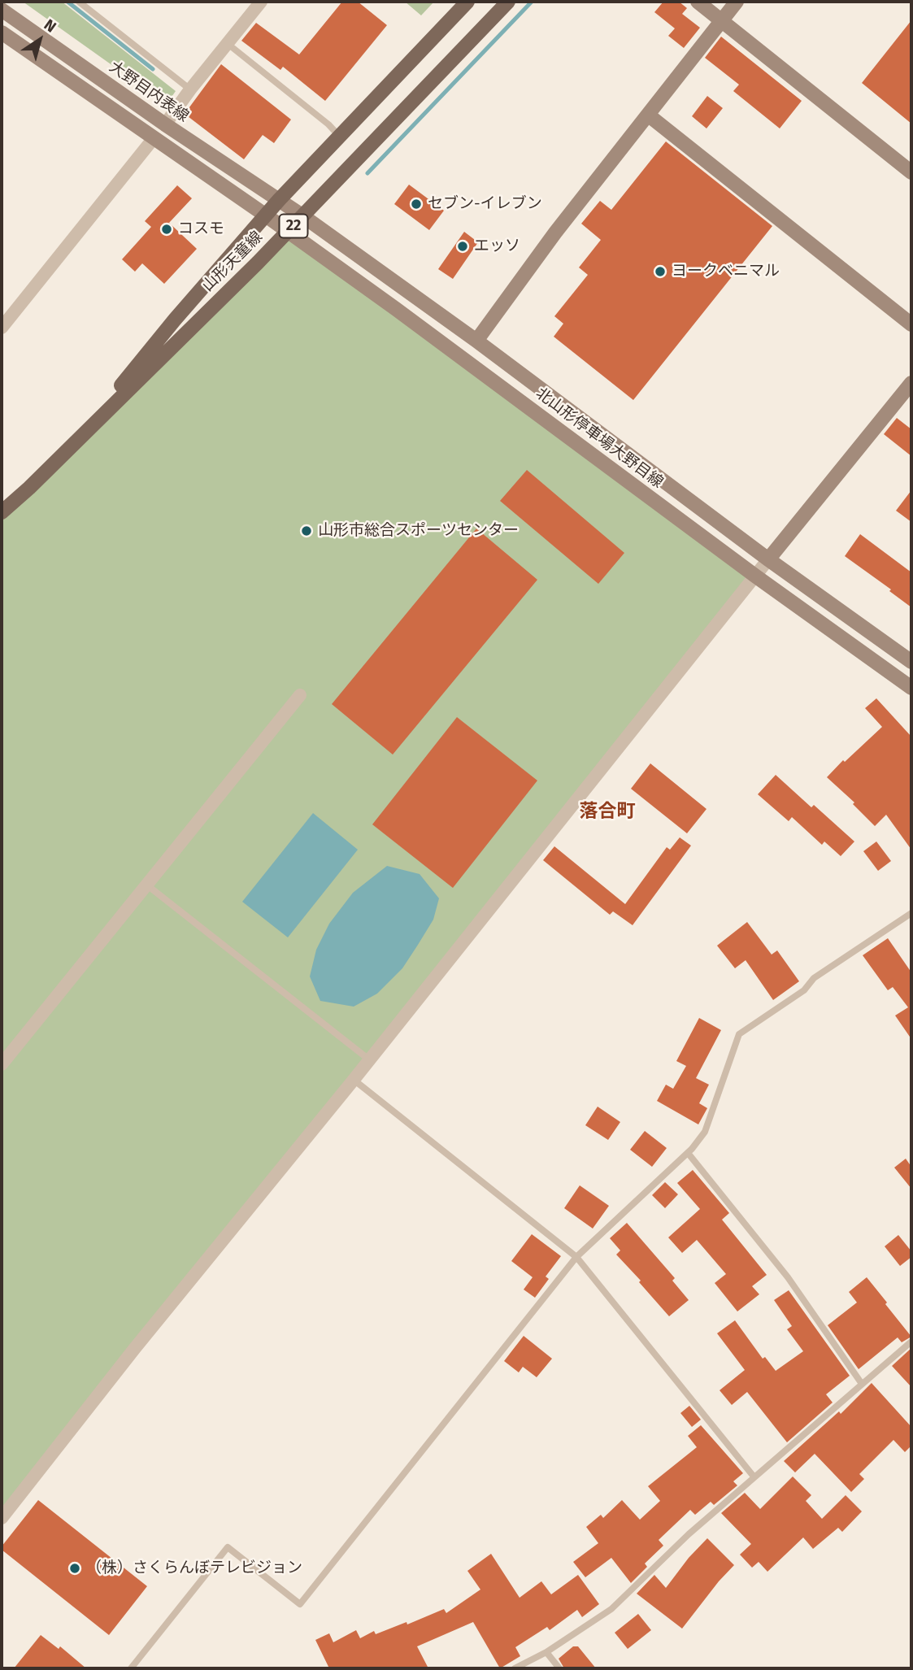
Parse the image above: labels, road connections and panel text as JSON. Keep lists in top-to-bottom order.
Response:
{
  "streets": {
    "main road": [
      "大野目内表線",
      "22",
      "山形天童線",
      "北山形停車場大野目線"
    ]
  },
  "crossings": [
    ["大野目内表線", "山形天童線"],
    ["大野目内表線", "北山形停車場大野目線"],
    ["山形天童線", "北山形停車場大野目線"]
  ],
  "districts": ["落合町"],
  "places": [
    "セブン-イレブン",
    "コスモ",
    "エッソ",
    "ヨークベニマル",
    "山形市総合スポーツセンター",
    "（株）さくらんぼテレビジョン"
  ],
  "north": "top right"
}
